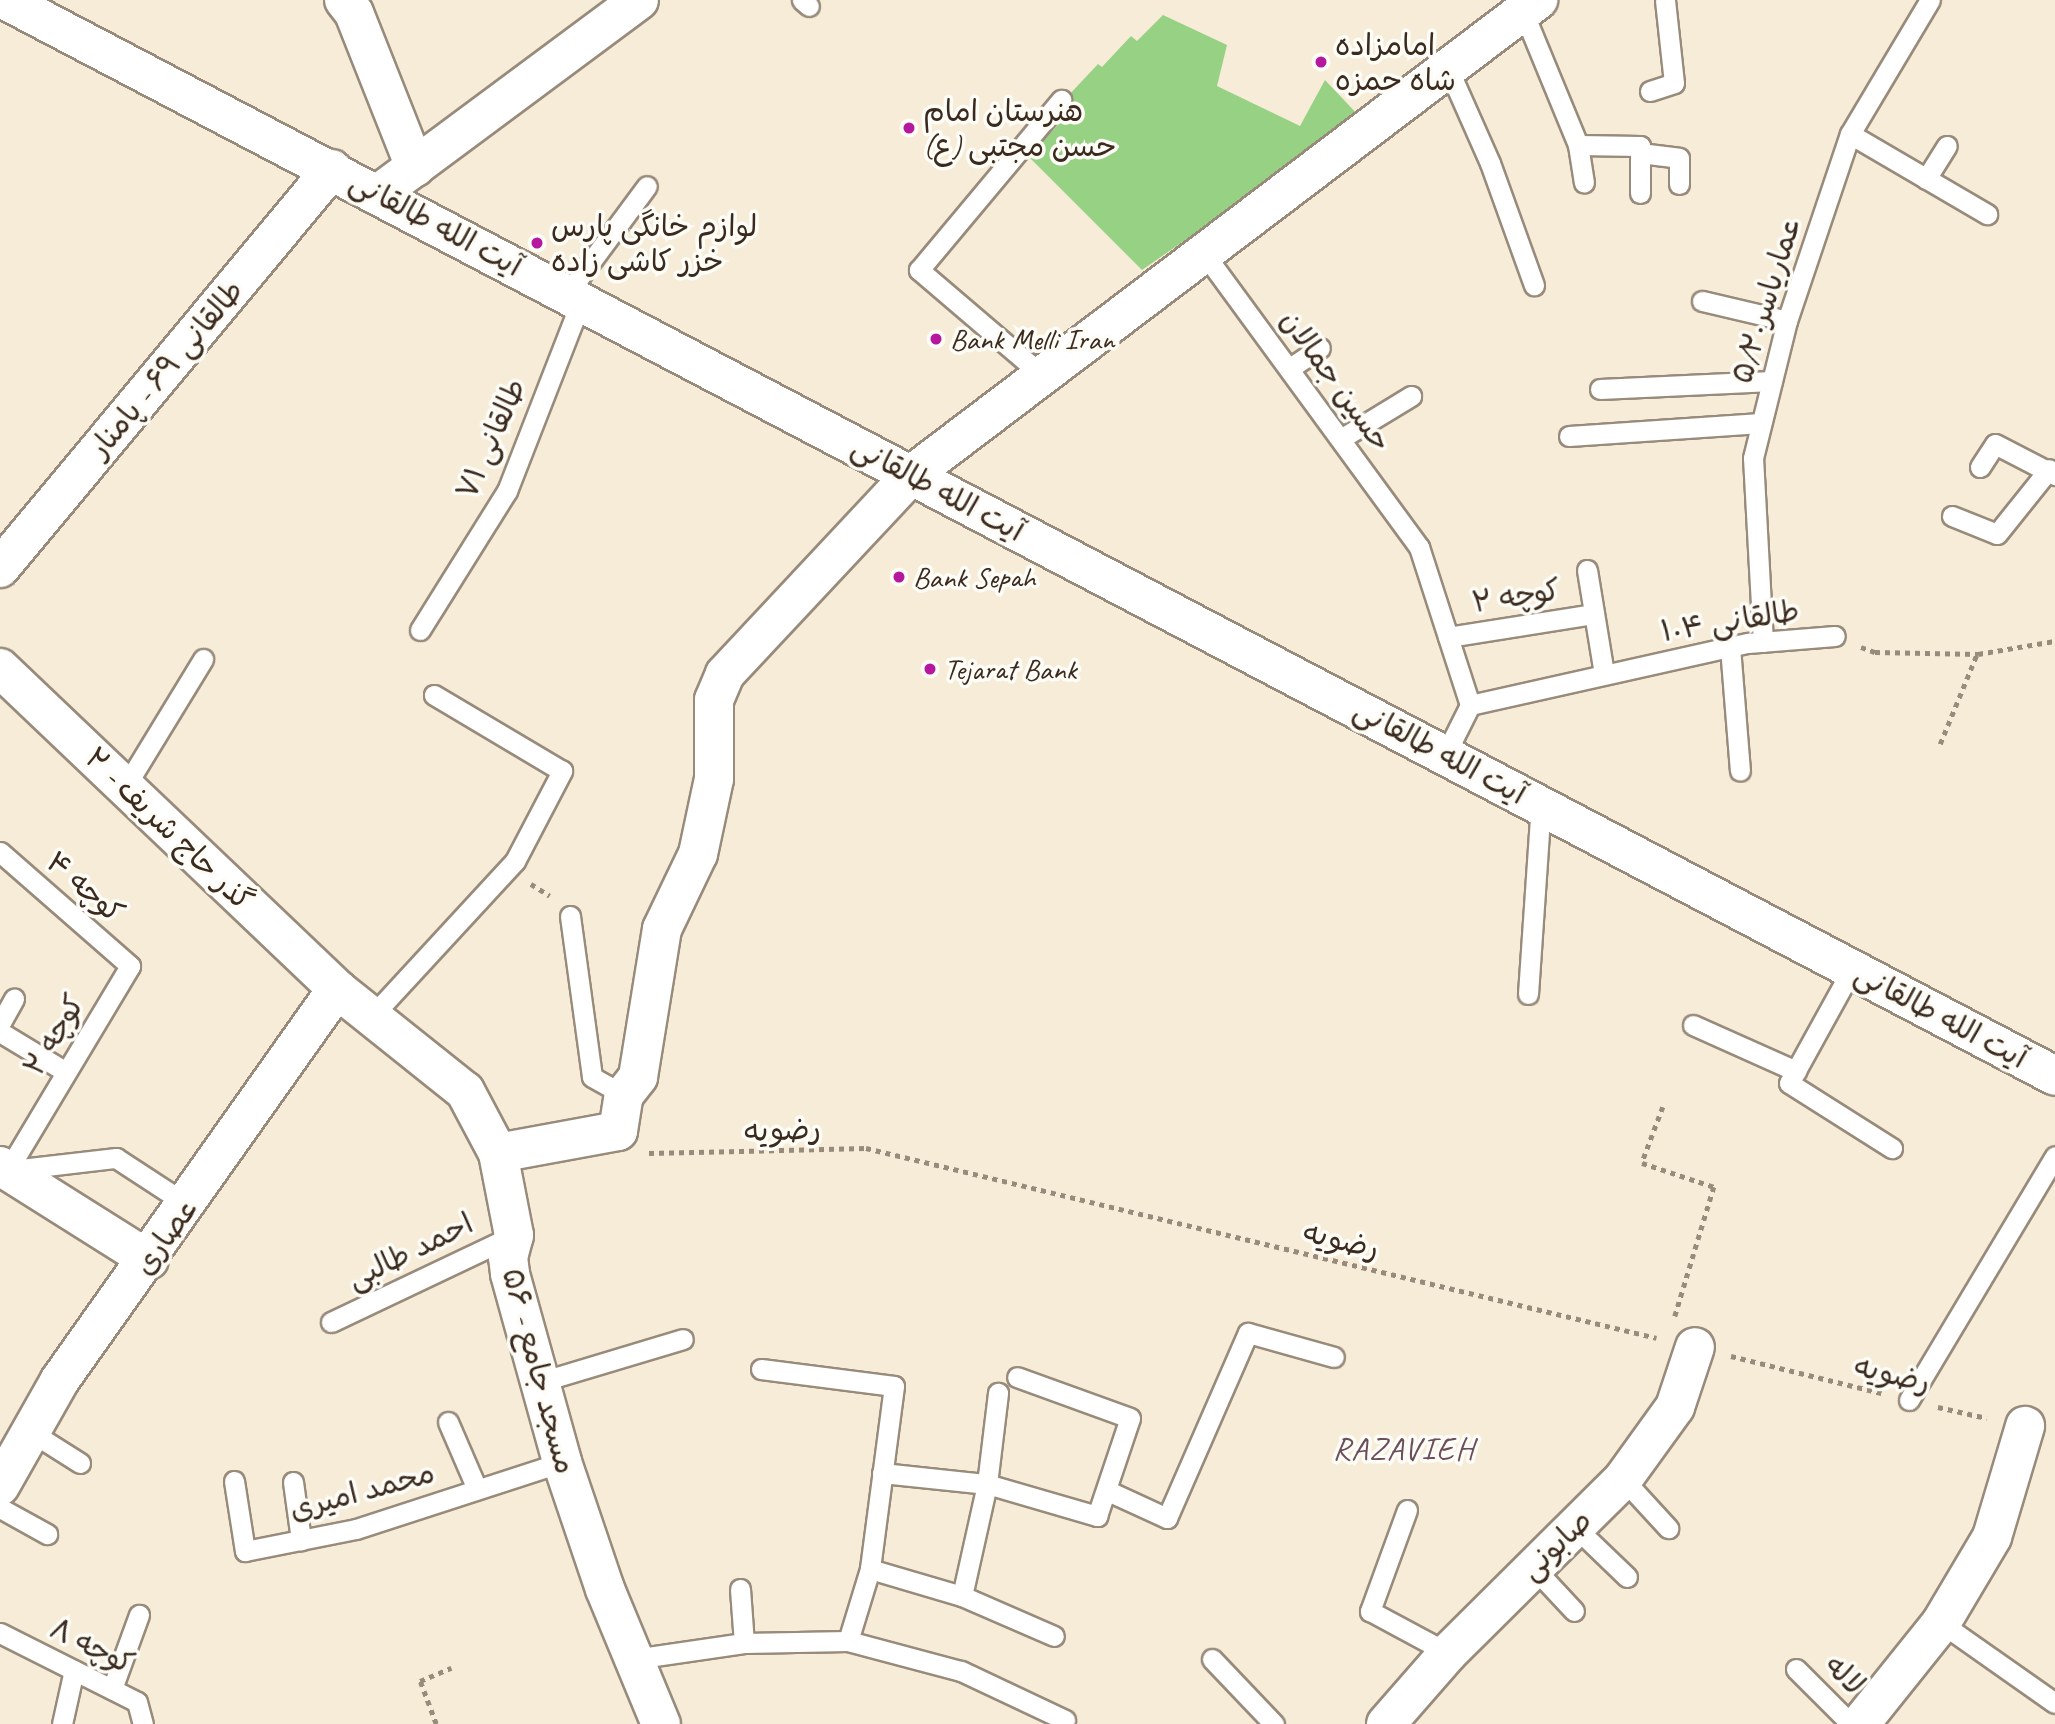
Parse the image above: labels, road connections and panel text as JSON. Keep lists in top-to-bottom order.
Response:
{
  "streets": {
    "street": [
      "آیت الله طالقانی",
      "طالقانی ۶۹ - پامنار",
      "۲ - گذر حاج شریف",
      "عصاری",
      "۵۶ - مسجد جامع",
      "صابونی"
    ],
    "lane": [
      "عماریاسر۵/۲۰",
      "حسین جمالان",
      "طالقانی ۷۱",
      "کوچه ۲",
      "طالقانی ۱۰۴",
      "کوچه ۴",
      "احمد طالبی",
      "محمد امیری",
      "کوچه ۸",
      "لاله"
    ],
    "path": ["رضویه"]
  },
  "crossings": [
    ["آیت الله طالقانی", "طالقانی ۶۹ - پامنار"],
    ["آیت الله طالقانی", "طالقانی ۷۱"],
    ["عماریاسر۵/۲۰", "طالقانی ۱۰۴"],
    ["حسین جمالان", "کوچه ۲"],
    ["حسین جمالان", "طالقانی ۱۰۴"],
    ["کوچه ۲", "کوچه ۴"],
    ["۲ - گذر حاج شریف", "عصاری"],
    ["۲ - گذر حاج شریف", "۵۶ - مسجد جامع"],
    ["رضویه", "صابونی"],
    ["عصاری", "۵۶ - مسجد جامع"],
    ["احمد طالبی", "۵۶ - مسجد جامع"],
    ["۵۶ - مسجد جامع", "محمد امیری"]
  ],
  "districts": ["RAZAVIEH"],
  "places": [
    "امامزاده شاه حمزه",
    "هنرستان امام حسن مجتبی (ع)",
    "لوازم خانگی پارس خزر کاشی زاده",
    "Bank Melli Iran",
    "Bank Sepah",
    "Tejarat Bank"
  ]
}
